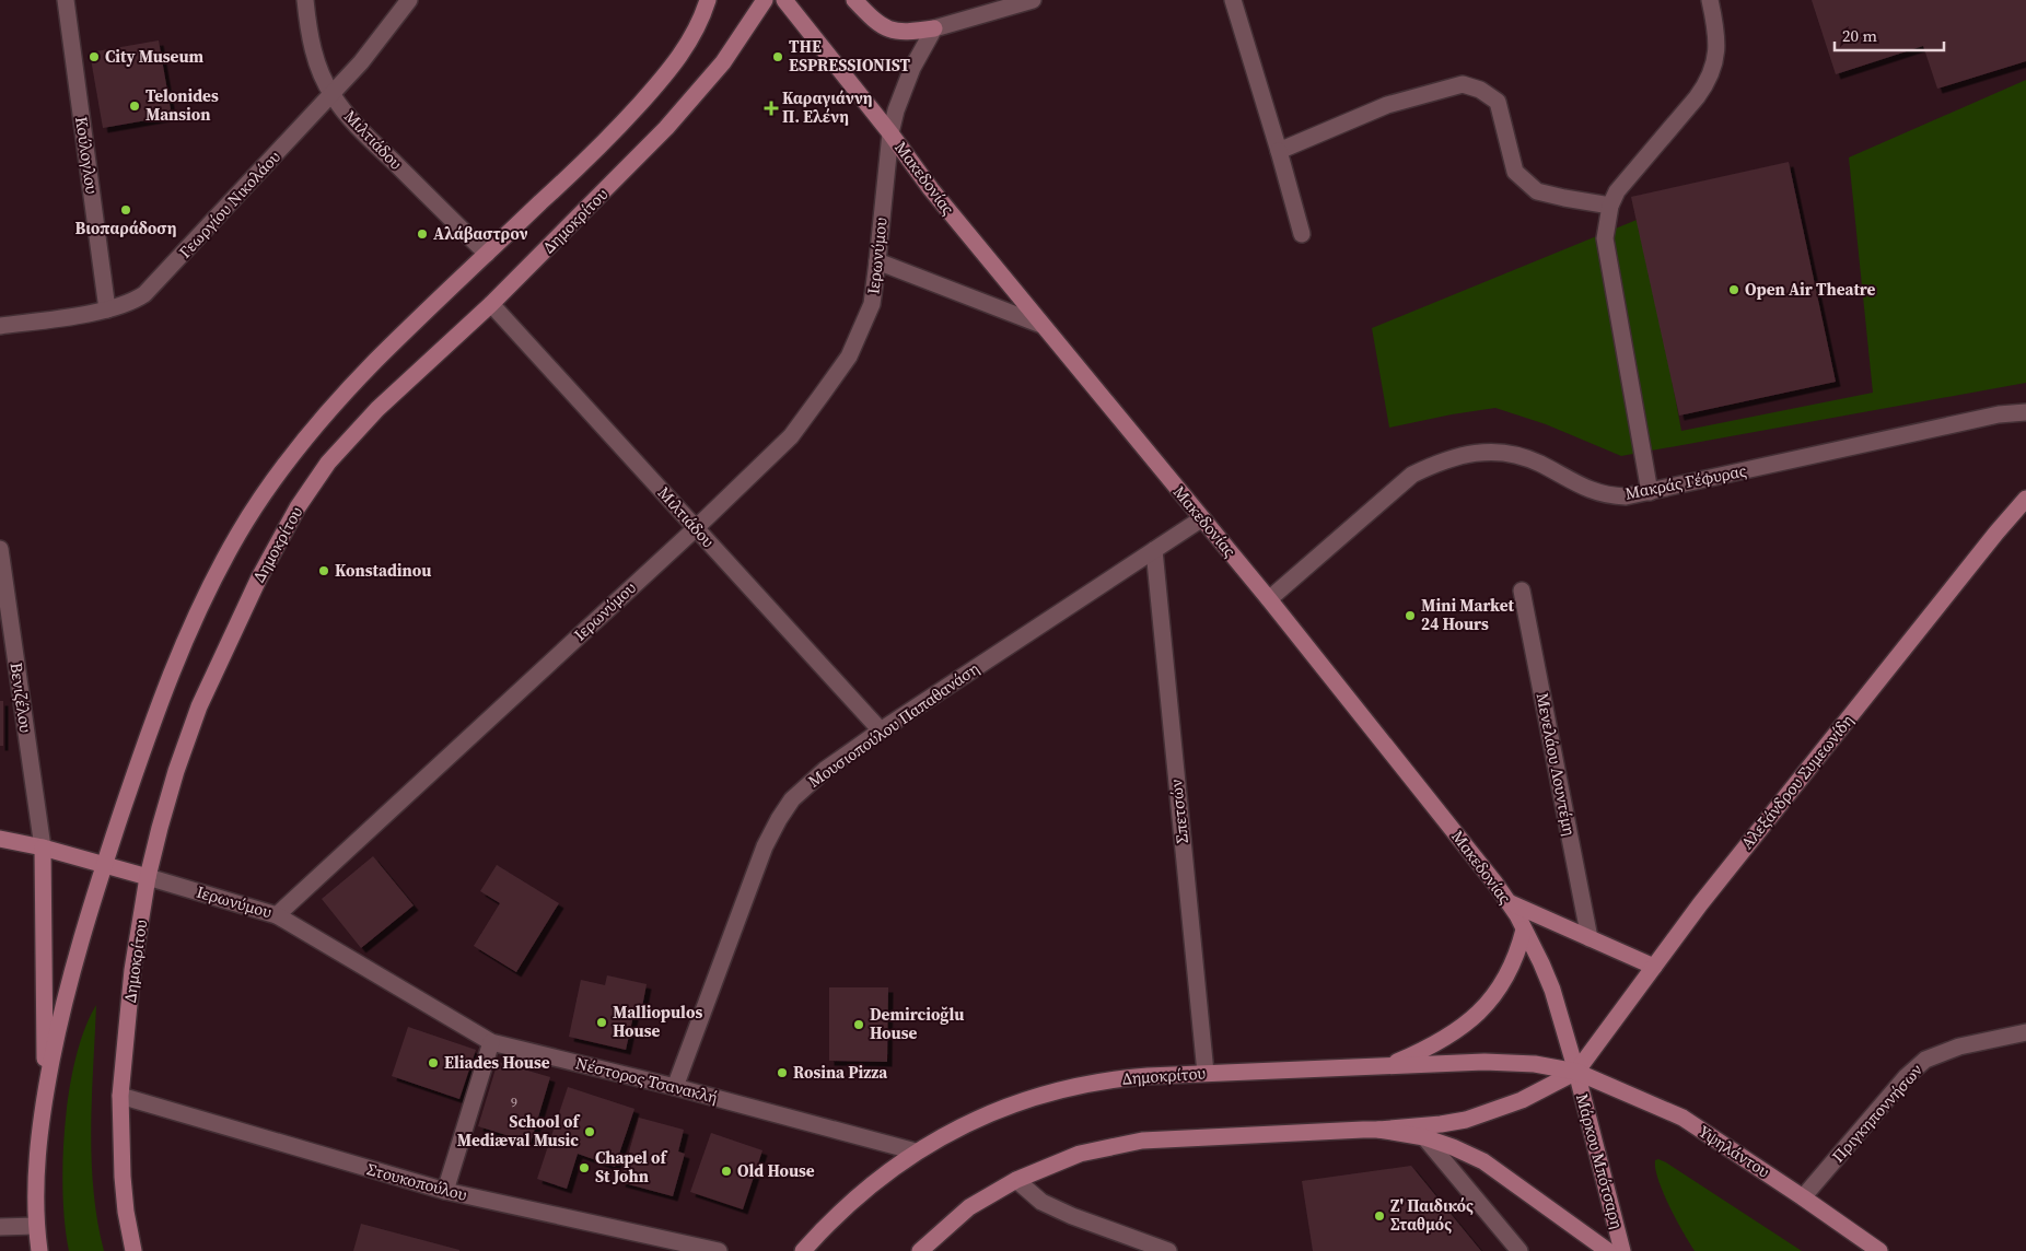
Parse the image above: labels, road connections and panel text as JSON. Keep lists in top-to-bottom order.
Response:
{
  "streets": {
    "main road": [
      "Μακεδονίας",
      "Δημοκρίτου",
      "Αλεξάνδρου Συμεωνίδη",
      "Υψηλάντου",
      "Μάρκου Μπότσαρη"
    ],
    "street": [
      "Μιλτιάδου",
      "Κούλογλου",
      "Γεωργίου Νικολάου",
      "Ιερωνύμου",
      "Μακράς Γέφυρας",
      "Βενιζέλου",
      "Μουσιοπούλου Παπαθανάση",
      "Μενελάου Λουντέμη",
      "Σπετσών",
      "Νέστορος Τσανακλή",
      "Πριγκηποννήσων",
      "Στουκοπούλου"
    ]
  },
  "crossings": [
    ["Μιλτιάδου", "Γεωργίου Νικολάου"],
    ["Μιλτιάδου", "Δημοκρίτου"],
    ["Μιλτιάδου", "Ιερωνύμου"],
    ["Μιλτιάδου", "Μουσιοπούλου Παπαθανάση"],
    ["Κούλογλου", "Γεωργίου Νικολάου"],
    ["Μακεδονίας", "Δημοκρίτου"],
    ["Μακεδονίας", "Ιερωνύμου"],
    ["Μακεδονίας", "Μακράς Γέφυρας"],
    ["Μακεδονίας", "Μουσιοπούλου Παπαθανάση"],
    ["Μακεδονίας", "Αλεξάνδρου Συμεωνίδη"],
    ["Μακεδονίας", "Υψηλάντου"],
    ["Μακεδονίας", "Μάρκου Μπότσαρη"],
    ["Δημοκρίτου", "Ιερωνύμου"],
    ["Δημοκρίτου", "Αλεξάνδρου Συμεωνίδη"],
    ["Δημοκρίτου", "Σπετσών"],
    ["Δημοκρίτου", "Νέστορος Τσανακλή"],
    ["Δημοκρίτου", "Υψηλάντου"],
    ["Δημοκρίτου", "Μάρκου Μπότσαρη"],
    ["Δημοκρίτου", "Στουκοπούλου"],
    ["Ιερωνύμου", "Νέστορος Τσανακλή"],
    ["Μουσιοπούλου Παπαθανάση", "Σπετσών"],
    ["Μουσιοπούλου Παπαθανάση", "Νέστορος Τσανακλή"],
    ["Αλεξάνδρου Συμεωνίδη", "Υψηλάντου"],
    ["Αλεξάνδρου Συμεωνίδη", "Μάρκου Μπότσαρη"],
    ["Πριγκηποννήσων", "Υψηλάντου"],
    ["Υψηλάντου", "Μάρκου Μπότσαρη"]
  ],
  "places": {
    "other": [
      "City Museum",
      "THE ESPRESSIONIST",
      "Telonides Mansion",
      "Βιοπαράδοση",
      "Αλάβαστρον",
      "Open Air Theatre",
      "Konstadinou",
      "Mini Market 24 Hours",
      "Malliopulos House",
      "Demircioğlu House",
      "Eliades House",
      "Rosina Pizza",
      "School of Mediæval Music",
      "Chapel of St John",
      "Old House",
      "Ζ' Παιδικός Σταθμός"
    ],
    "health": ["Καραγιάννη Π. Ελένη"]
  },
  "house_numbers": ["9"],
  "scale_bar": "20 m"
}
